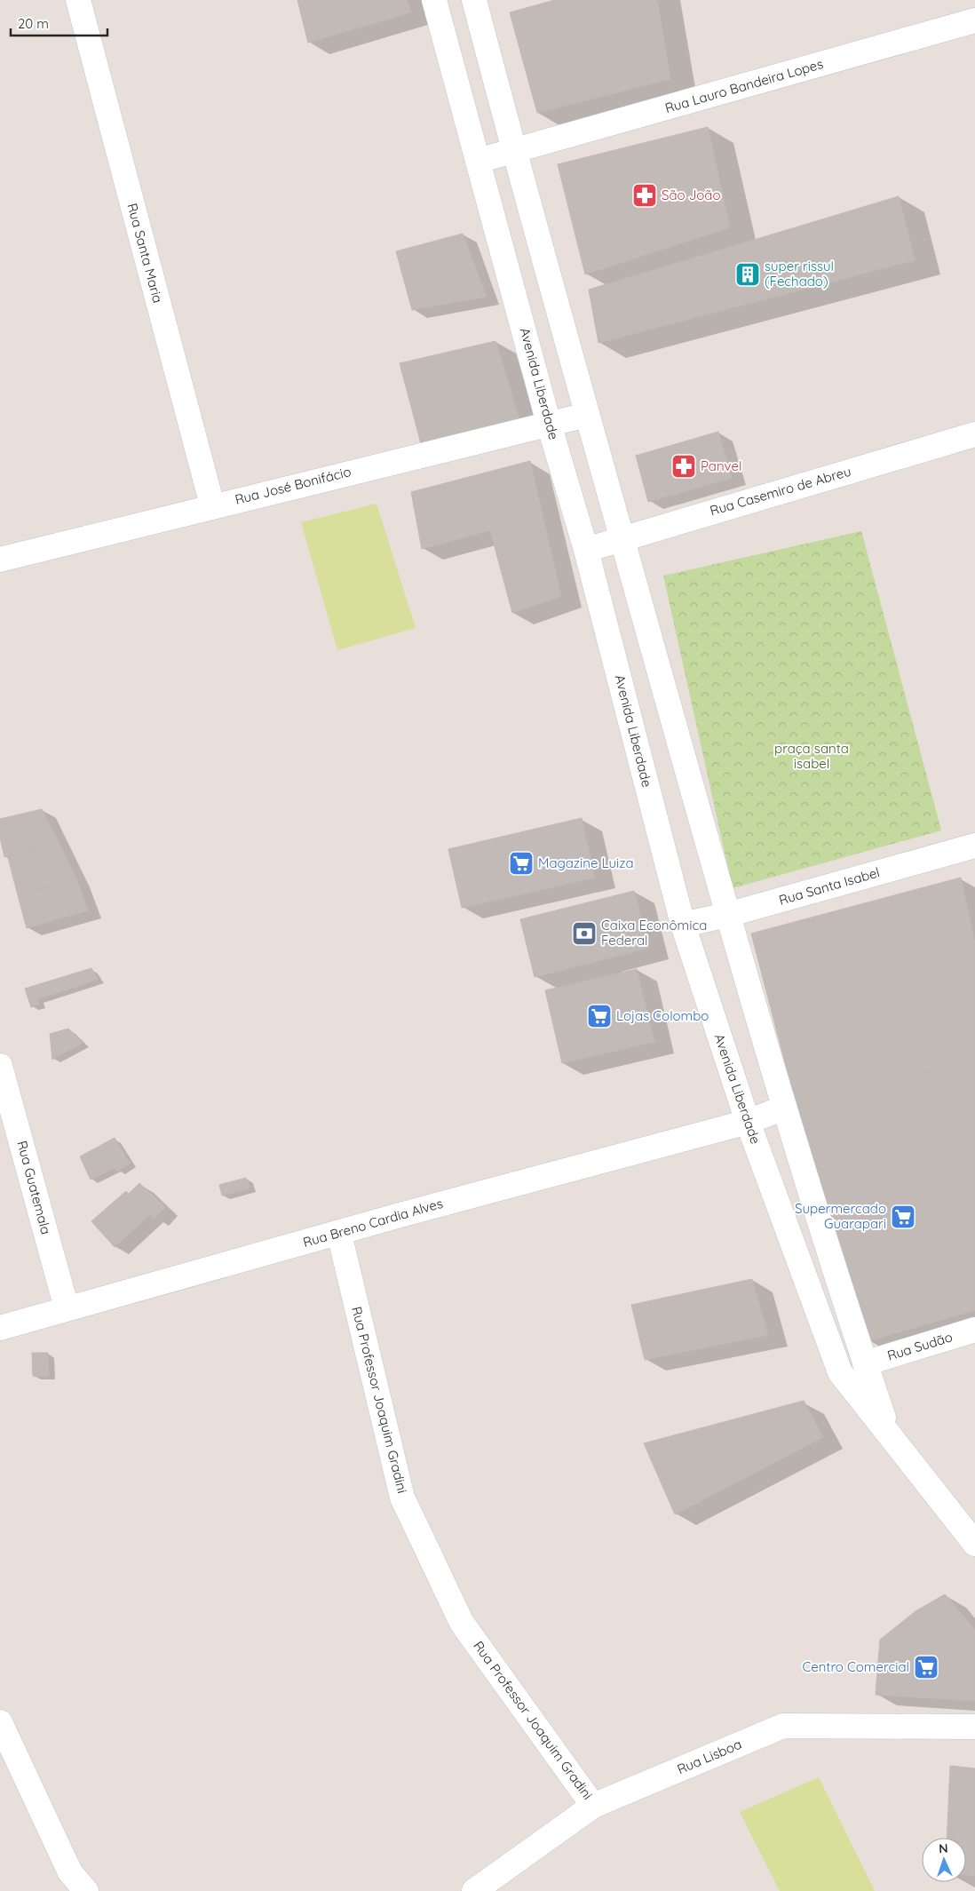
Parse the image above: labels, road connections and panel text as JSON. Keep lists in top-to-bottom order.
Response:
{
  "streets": {
    "street": [
      "Rua Lauro Bandeira Lopes",
      "Rua Santa Maria",
      "Avenida Liberdade",
      "Rua José Bonifácio",
      "Rua Casemiro de Abreu",
      "Rua Santa Isabel",
      "Rua Guatemala",
      "Rua Breno Cardia Alves",
      "Rua Sudão",
      "Rua Professor Joaquim Gradini",
      "Rua Lisboa"
    ]
  },
  "crossings": [
    ["Rua Lauro Bandeira Lopes", "Avenida Liberdade"],
    ["Rua Santa Maria", "Rua José Bonifácio"],
    ["Avenida Liberdade", "Rua José Bonifácio"],
    ["Avenida Liberdade", "Rua Casemiro de Abreu"],
    ["Avenida Liberdade", "Rua Santa Isabel"],
    ["Avenida Liberdade", "Rua Breno Cardia Alves"],
    ["Avenida Liberdade", "Rua Sudão"],
    ["Rua Guatemala", "Rua Breno Cardia Alves"],
    ["Rua Breno Cardia Alves", "Rua Professor Joaquim Gradini"],
    ["Rua Professor Joaquim Gradini", "Rua Lisboa"]
  ],
  "parks": ["praça santa isabel"],
  "places": {
    "pharmacy": ["São João", "Panvel"],
    "building": ["super rissul (Fechado)"],
    "supermarket": [
      "Magazine Luiza",
      "Lojas Colombo",
      "Supermercado Guarapari",
      "Centro Comercial"
    ],
    "bank": ["Caixa Econômica Federal"]
  },
  "scale_bar": "20 m",
  "north": "top"
}
